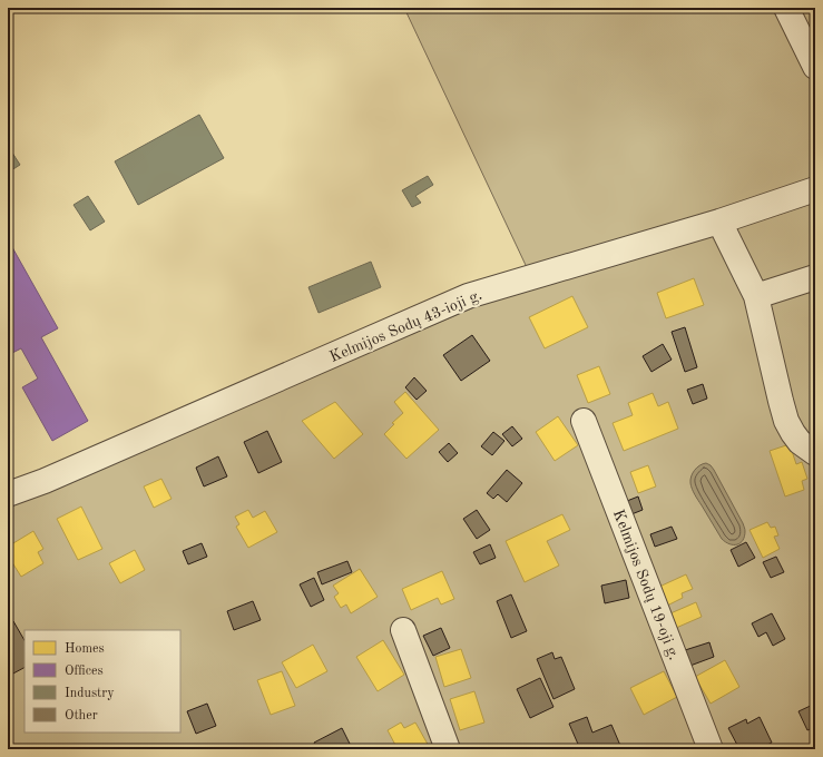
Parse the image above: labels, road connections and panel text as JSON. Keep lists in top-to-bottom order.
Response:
{
  "streets": {
    "street": ["Kelmijos Sodų 43-ioji g.", "Kelmijos Sodų 19-oji g."]
  },
  "legend": [
    "Homes",
    "Offices",
    "Industry",
    "Other"
  ]
}
